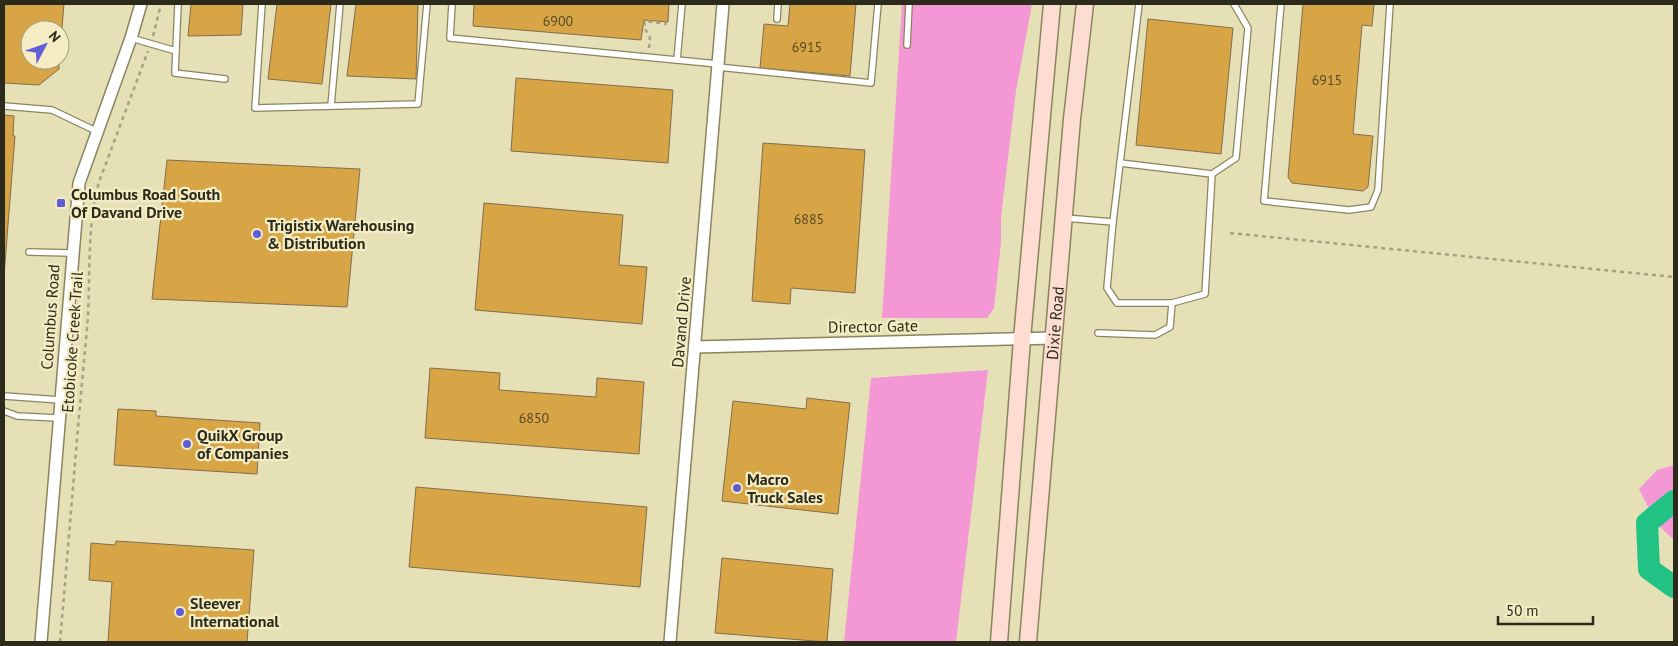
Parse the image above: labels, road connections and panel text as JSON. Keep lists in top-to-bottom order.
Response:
{
  "streets": {
    "main road": ["Dixie Road"],
    "street": ["Columbus Road", "Davand Drive", "Director Gate"],
    "path": ["Etobicoke Creek Trail"]
  },
  "crossings": [
    ["Davand Drive", "Director Gate"],
    ["Dixie Road", "Director Gate"]
  ],
  "places": {
    "transit": ["Columbus Road South Of Davand Drive"],
    "other": [
      "Trigistix Warehousing & Distribution",
      "QuikX Group of Companies",
      "Macro Truck Sales",
      "Sleever International"
    ]
  },
  "house_numbers": [
    "6900",
    "6915",
    "6915",
    "6885",
    "6850"
  ],
  "scale_bar": "50 m",
  "north": "top right"
}
